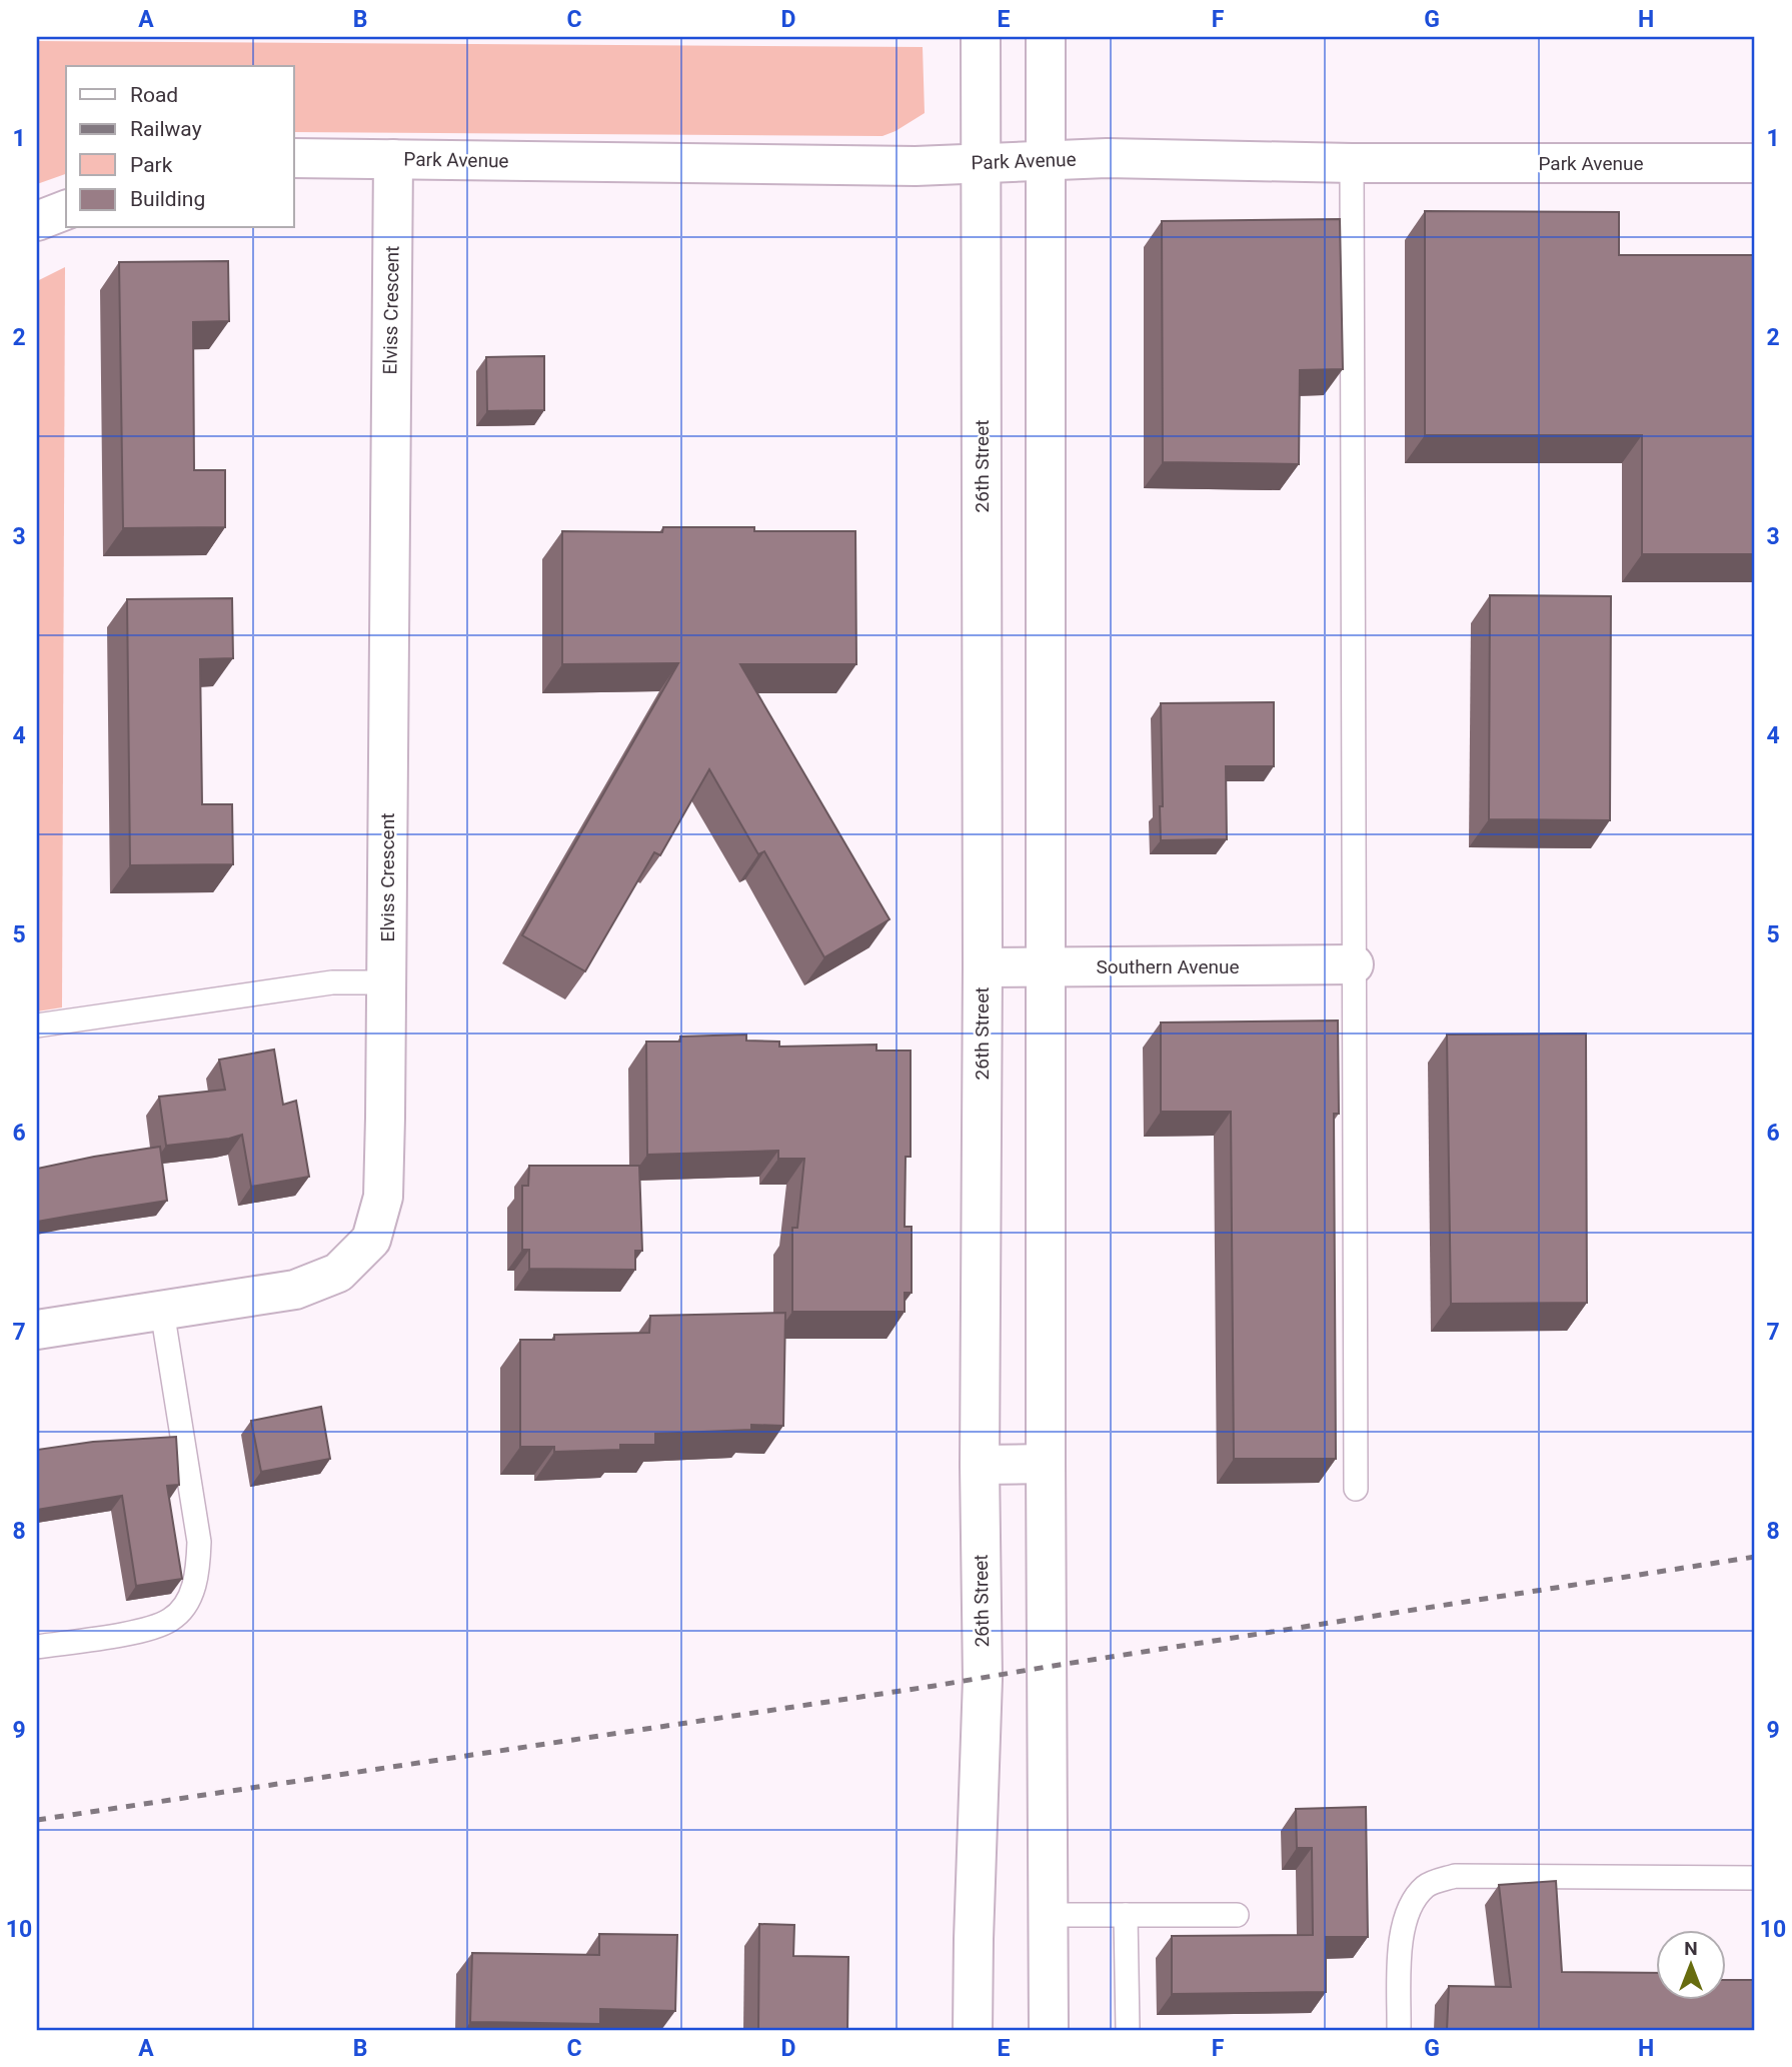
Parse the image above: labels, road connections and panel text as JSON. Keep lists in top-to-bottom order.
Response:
{
  "streets": {
    "street": [
      "Park Avenue",
      "Elviss Crescent",
      "26th Street",
      "Southern Avenue"
    ]
  },
  "crossings": [
    ["Park Avenue", "Elviss Crescent"],
    ["Park Avenue", "26th Street"],
    ["26th Street", "Southern Avenue"]
  ],
  "legend": [
    "Road",
    "Railway",
    "Park",
    "Building"
  ],
  "north": "top",
  "grid": {
    "columns": [
      "A",
      "B",
      "C",
      "D",
      "E",
      "F",
      "G",
      "H"
    ],
    "rows": [
      "1",
      "2",
      "3",
      "4",
      "5",
      "6",
      "7",
      "8",
      "9",
      "10"
    ]
  }
}
